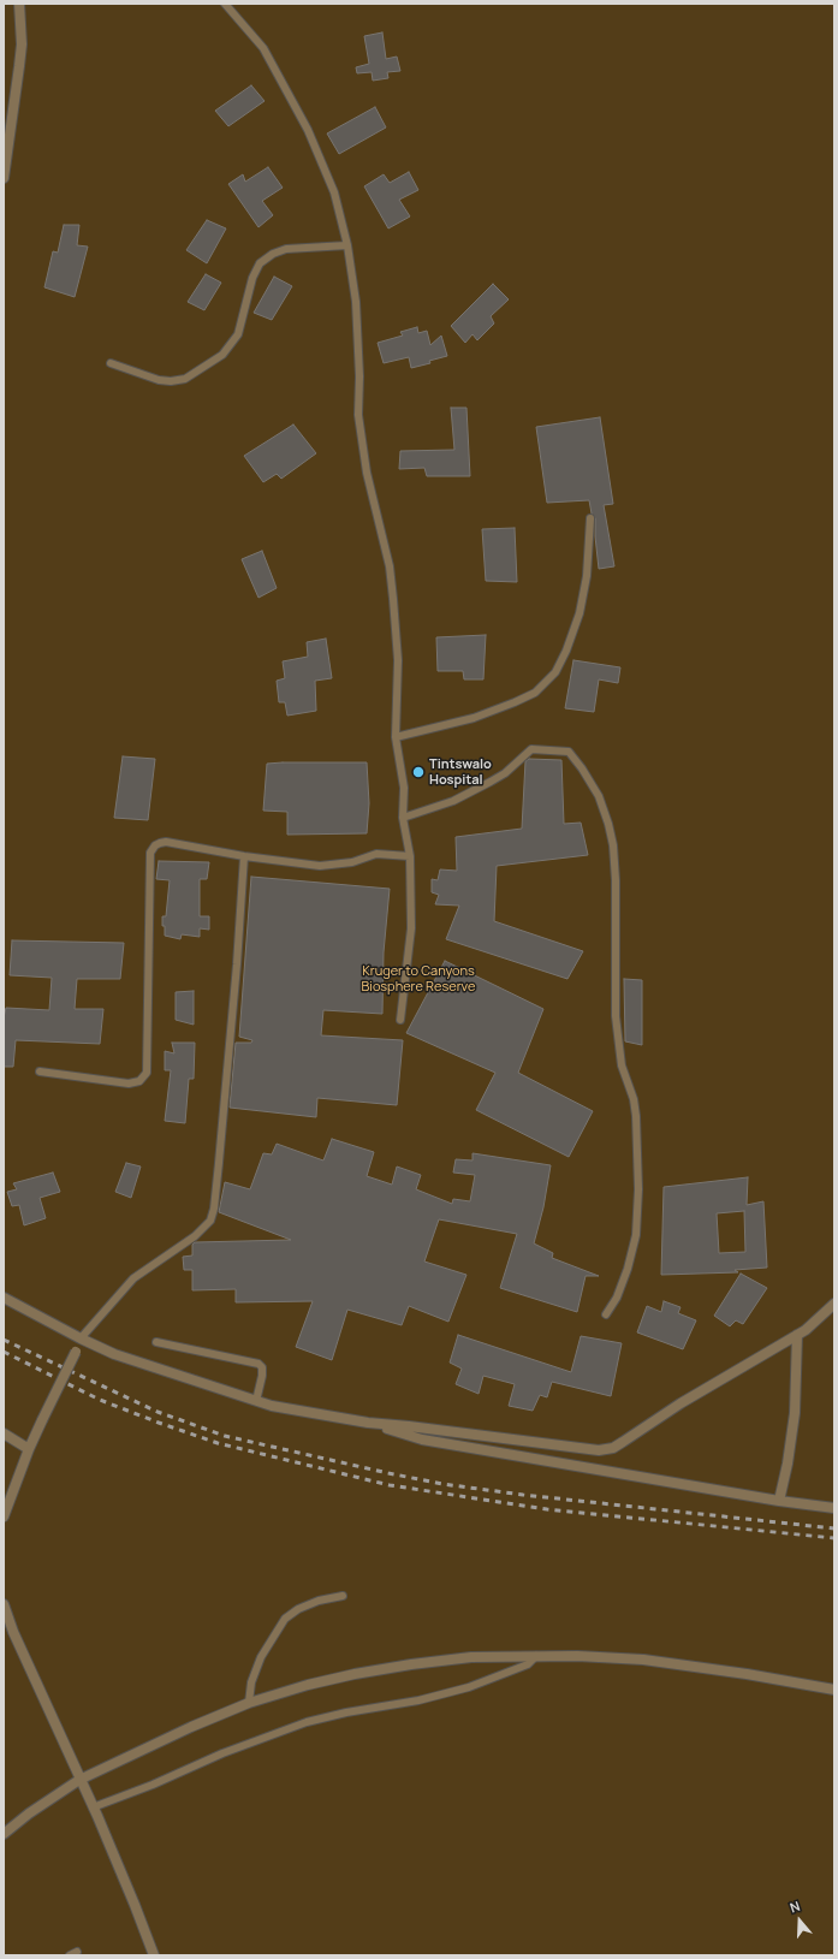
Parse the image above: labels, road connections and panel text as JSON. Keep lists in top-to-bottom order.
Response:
{
  "parks": ["Kruger to Canyons Biosphere Reserve"],
  "places": ["Tintswalo Hospital"],
  "north": "top"
}
